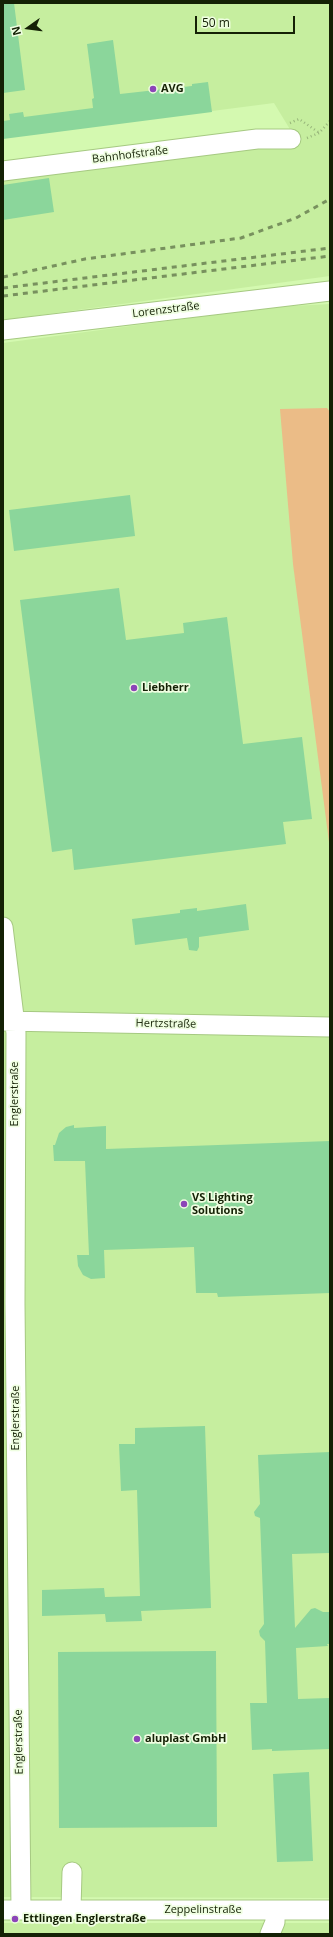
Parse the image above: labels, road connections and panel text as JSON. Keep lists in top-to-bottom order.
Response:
{
  "streets": {
    "street": [
      "Bahnhofstraße",
      "Lorenzstraße",
      "Hertzstraße",
      "Englerstraße",
      "Zeppelinstraße"
    ]
  },
  "crossings": [
    ["Hertzstraße", "Englerstraße"],
    ["Englerstraße", "Zeppelinstraße"]
  ],
  "places": [
    "AVG",
    "Liebherr",
    "VS Lighting Solutions",
    "aluplast GmbH",
    "Ettlingen Englerstraße"
  ],
  "scale_bar": "50 m",
  "north": "left"
}
